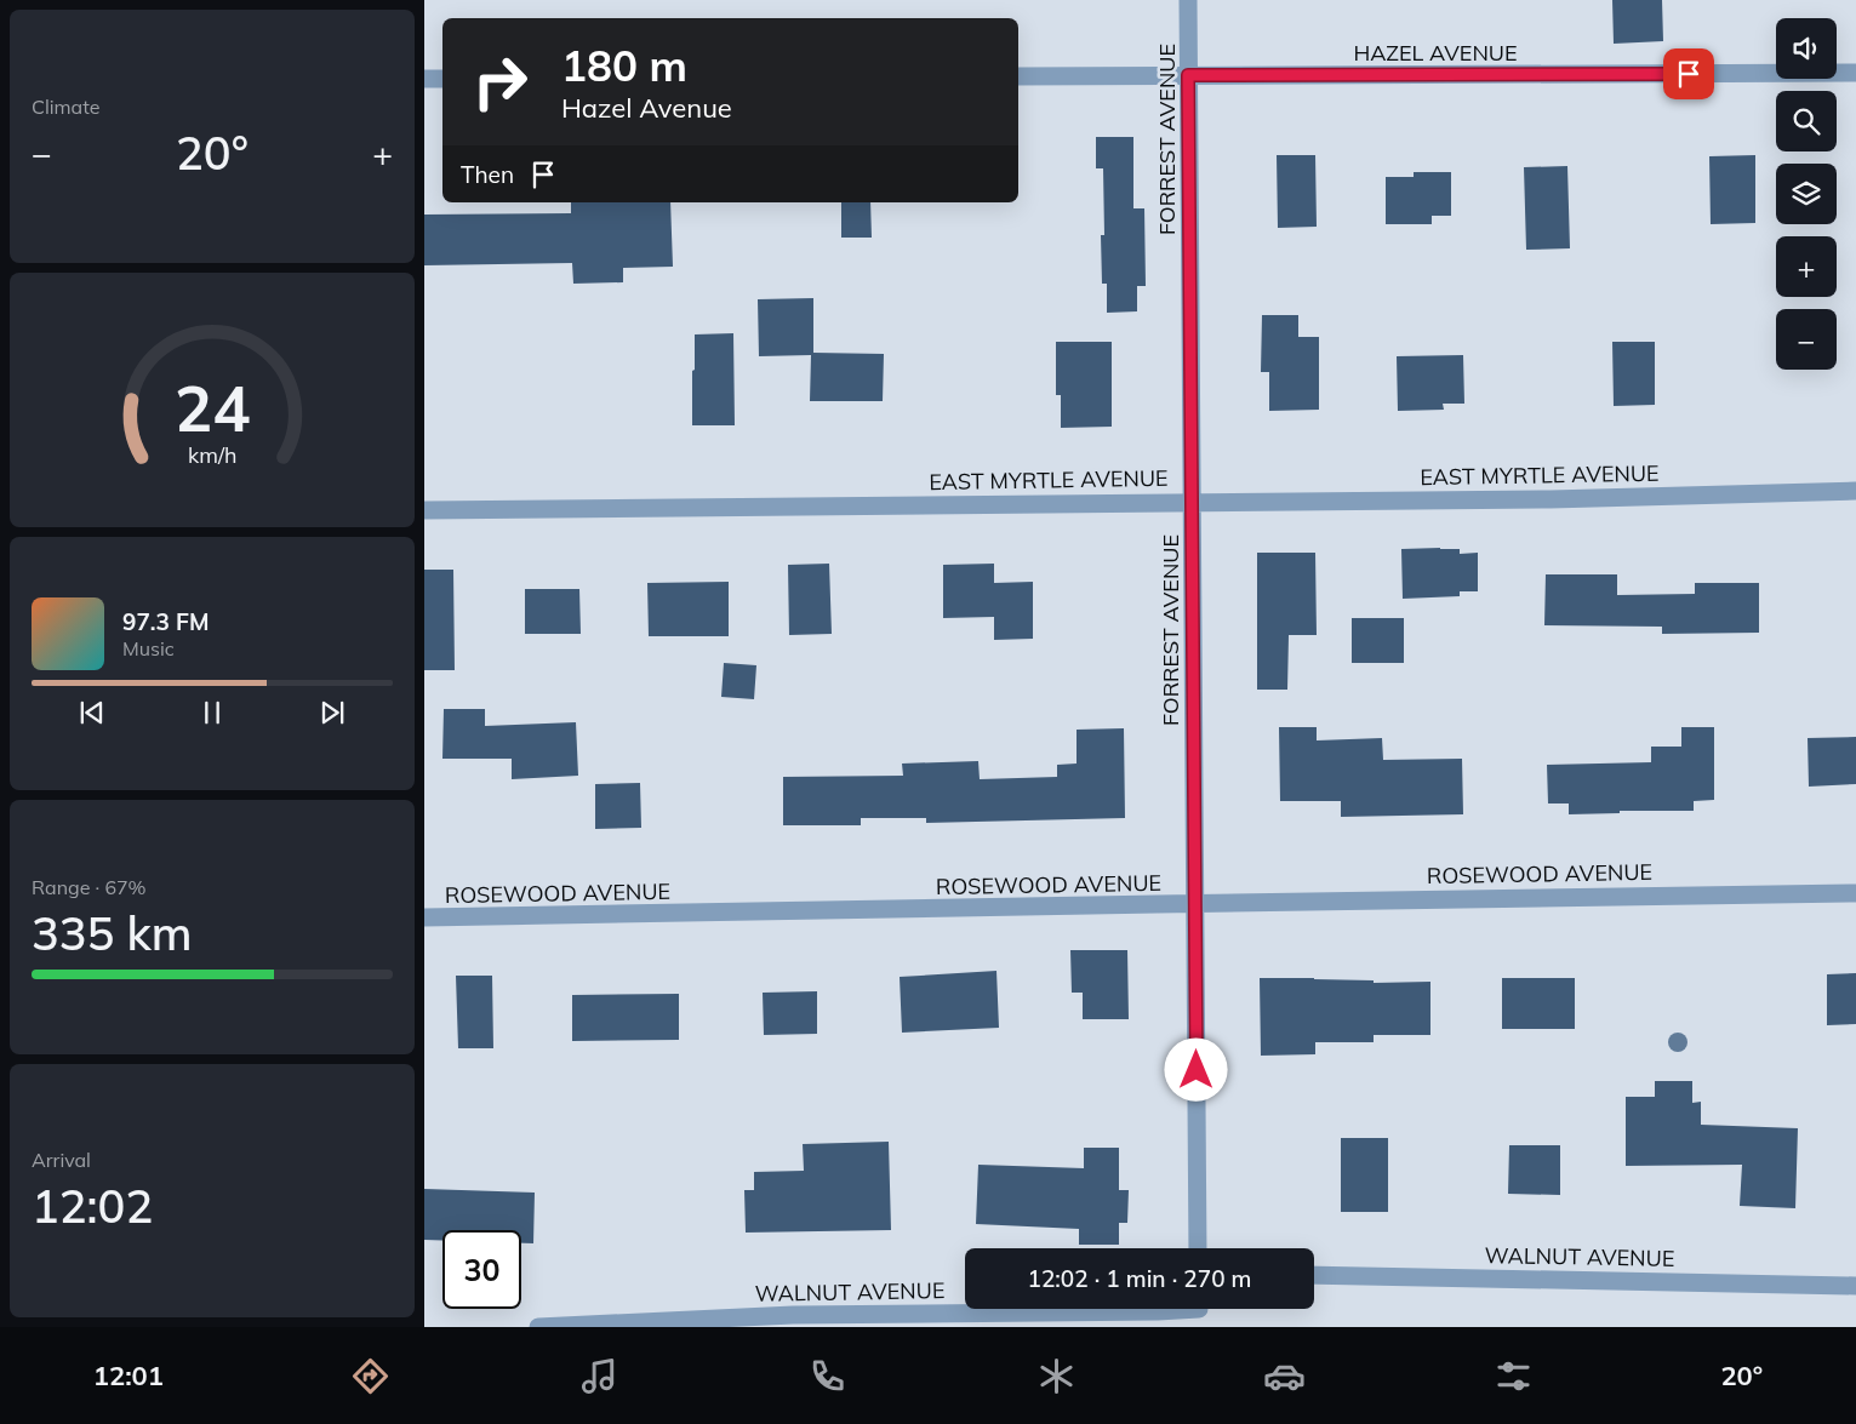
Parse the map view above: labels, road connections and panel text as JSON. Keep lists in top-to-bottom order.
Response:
{
  "streets": {
    "street": [
      "HAZEL AVENUE",
      "FORREST AVENUE",
      "EAST MYRTLE AVENUE",
      "ROSEWOOD AVENUE",
      "WALNUT AVENUE"
    ]
  },
  "crossings": [
    ["HAZEL AVENUE", "FORREST AVENUE"],
    ["FORREST AVENUE", "EAST MYRTLE AVENUE"],
    ["FORREST AVENUE", "ROSEWOOD AVENUE"]
  ],
  "page": {
    "tile": [
      "Climate",
      ["Range · 67%", "335 km"],
      ["Arrival", "12:02"]
    ],
    "map_buttons": ["+", "−"],
    "turn": ["180 m", "Hazel Avenue"],
    "heat": ["−", "20°", "+"],
    "then": "Then",
    "song": ["97.3 FM", "Music"],
    "limit": "30",
    "trip": "12:02 · 1 min · 270 m",
    "tabs": ["12:01", "20°"],
    "gauge": ["24", "km/h"]
  }
}
